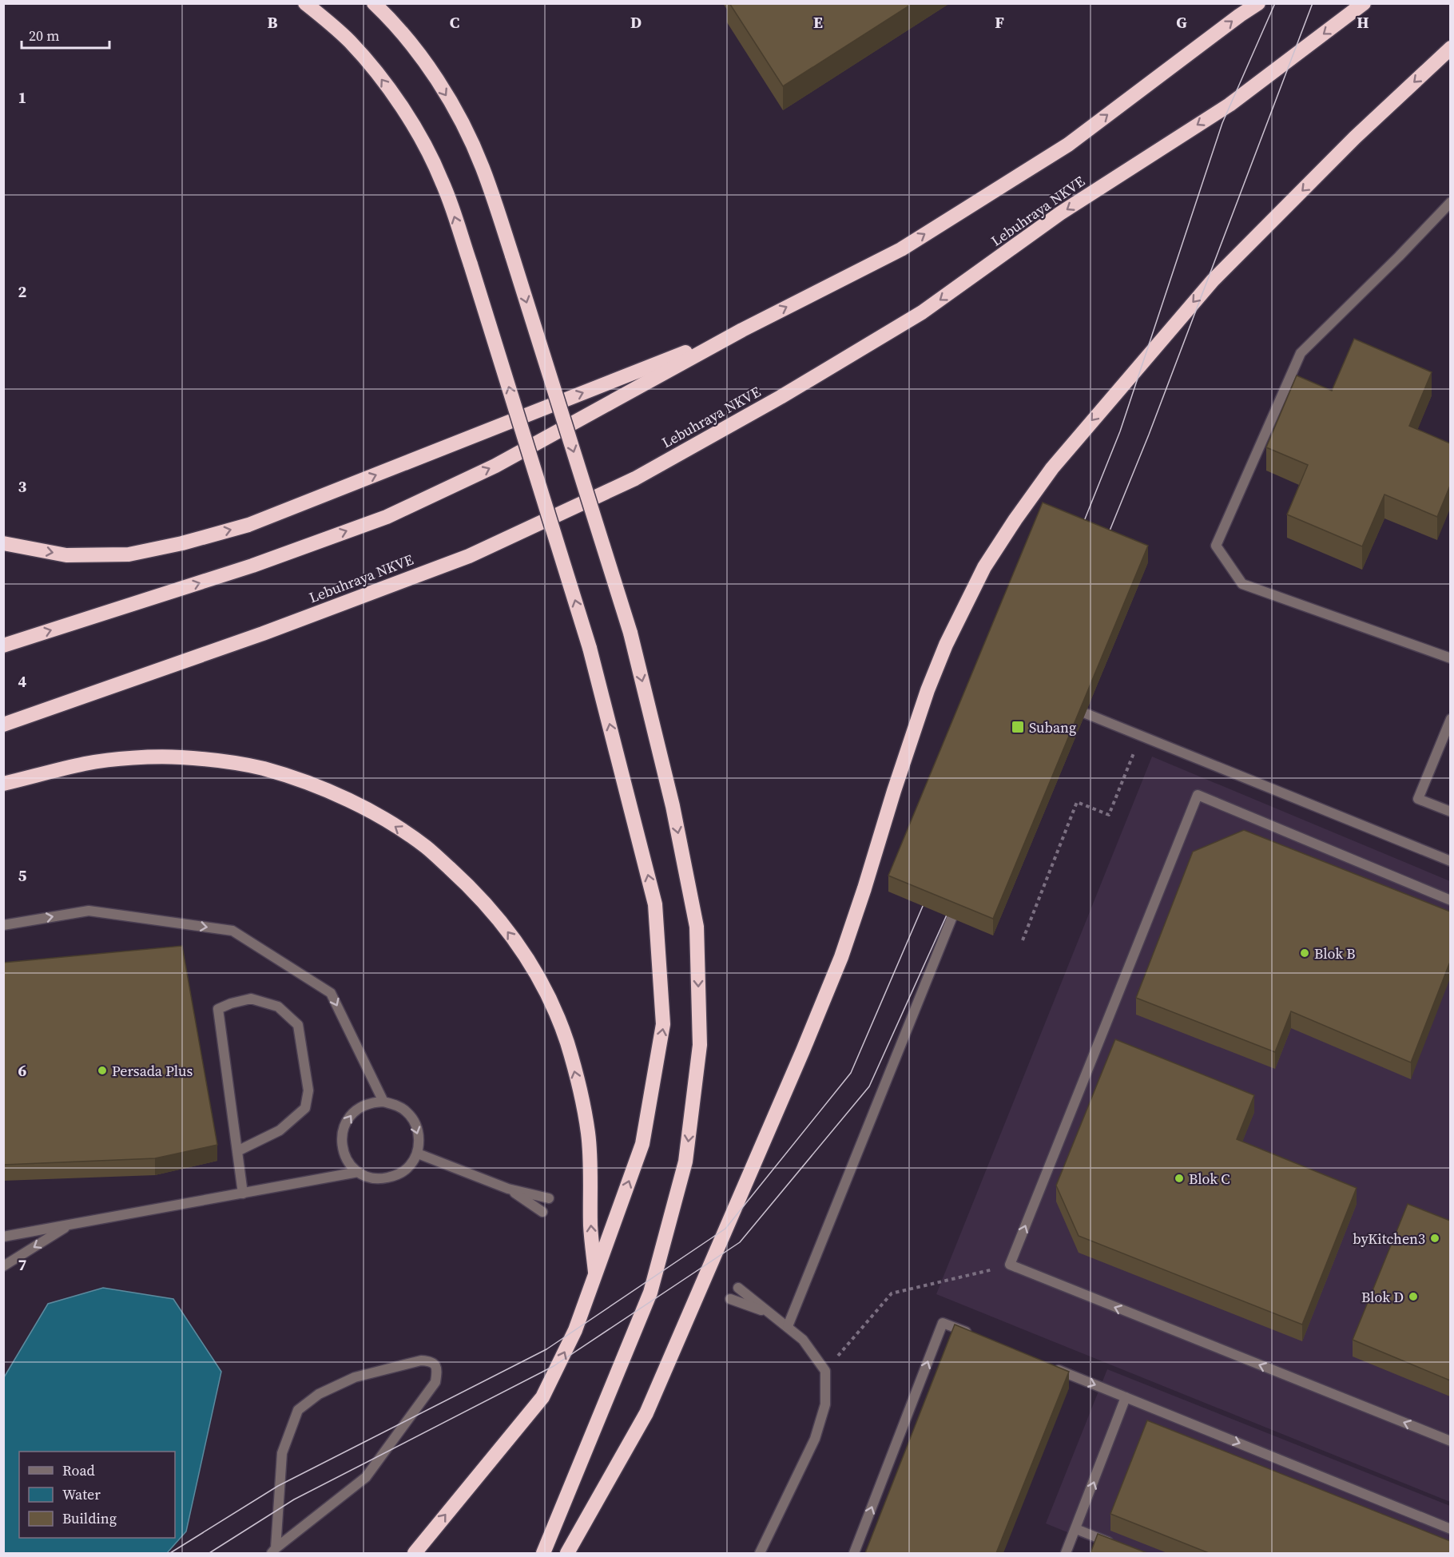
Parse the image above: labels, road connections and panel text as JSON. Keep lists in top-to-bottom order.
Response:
{
  "streets": {
    "highway": ["Lebuhraya NKVE"]
  },
  "places": {
    "transit": ["Subang"],
    "other": [
      "Blok B",
      "Persada Plus",
      "Blok C",
      "byKitchen3",
      "Blok D"
    ]
  },
  "legend": ["Road", "Water", "Building"],
  "scale_bar": "20 m",
  "grid": {
    "columns": [
      "B",
      "C",
      "D",
      "E",
      "F",
      "G",
      "H"
    ],
    "rows": [
      "1",
      "2",
      "3",
      "4",
      "5",
      "6",
      "7"
    ]
  }
}
